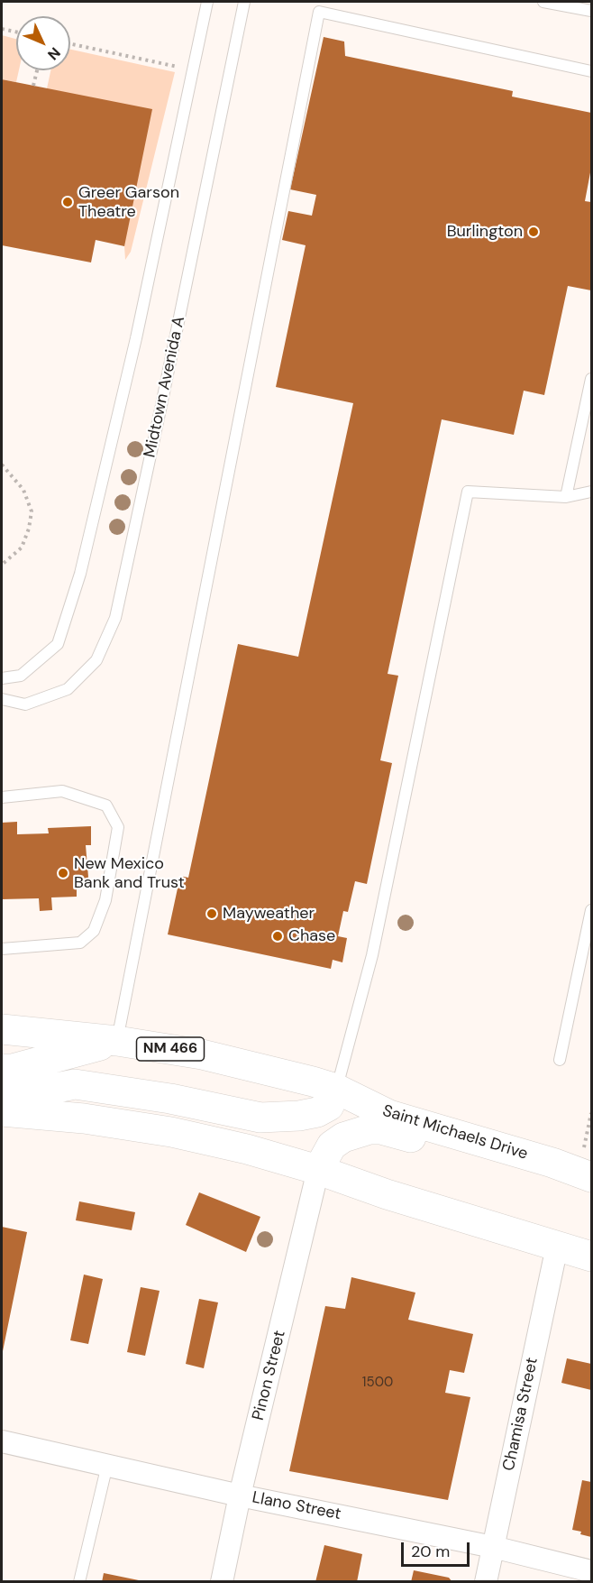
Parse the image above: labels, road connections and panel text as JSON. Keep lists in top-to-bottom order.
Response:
{
  "streets": {
    "main road": ["NM 466", "Saint Michaels Drive"],
    "street": ["Pinon Street", "Chamisa Street", "Llano Street"],
    "lane": ["Midtown Avenida A"]
  },
  "crossings": [
    ["Pinon Street", "Llano Street"],
    ["Chamisa Street", "Llano Street"]
  ],
  "places": [
    "Greer Garson Theatre",
    "Burlington",
    "New Mexico Bank and Trust",
    "Mayweather",
    "Chase"
  ],
  "house_numbers": ["1500"],
  "scale_bar": "20 m",
  "north": "bottom right"
}
